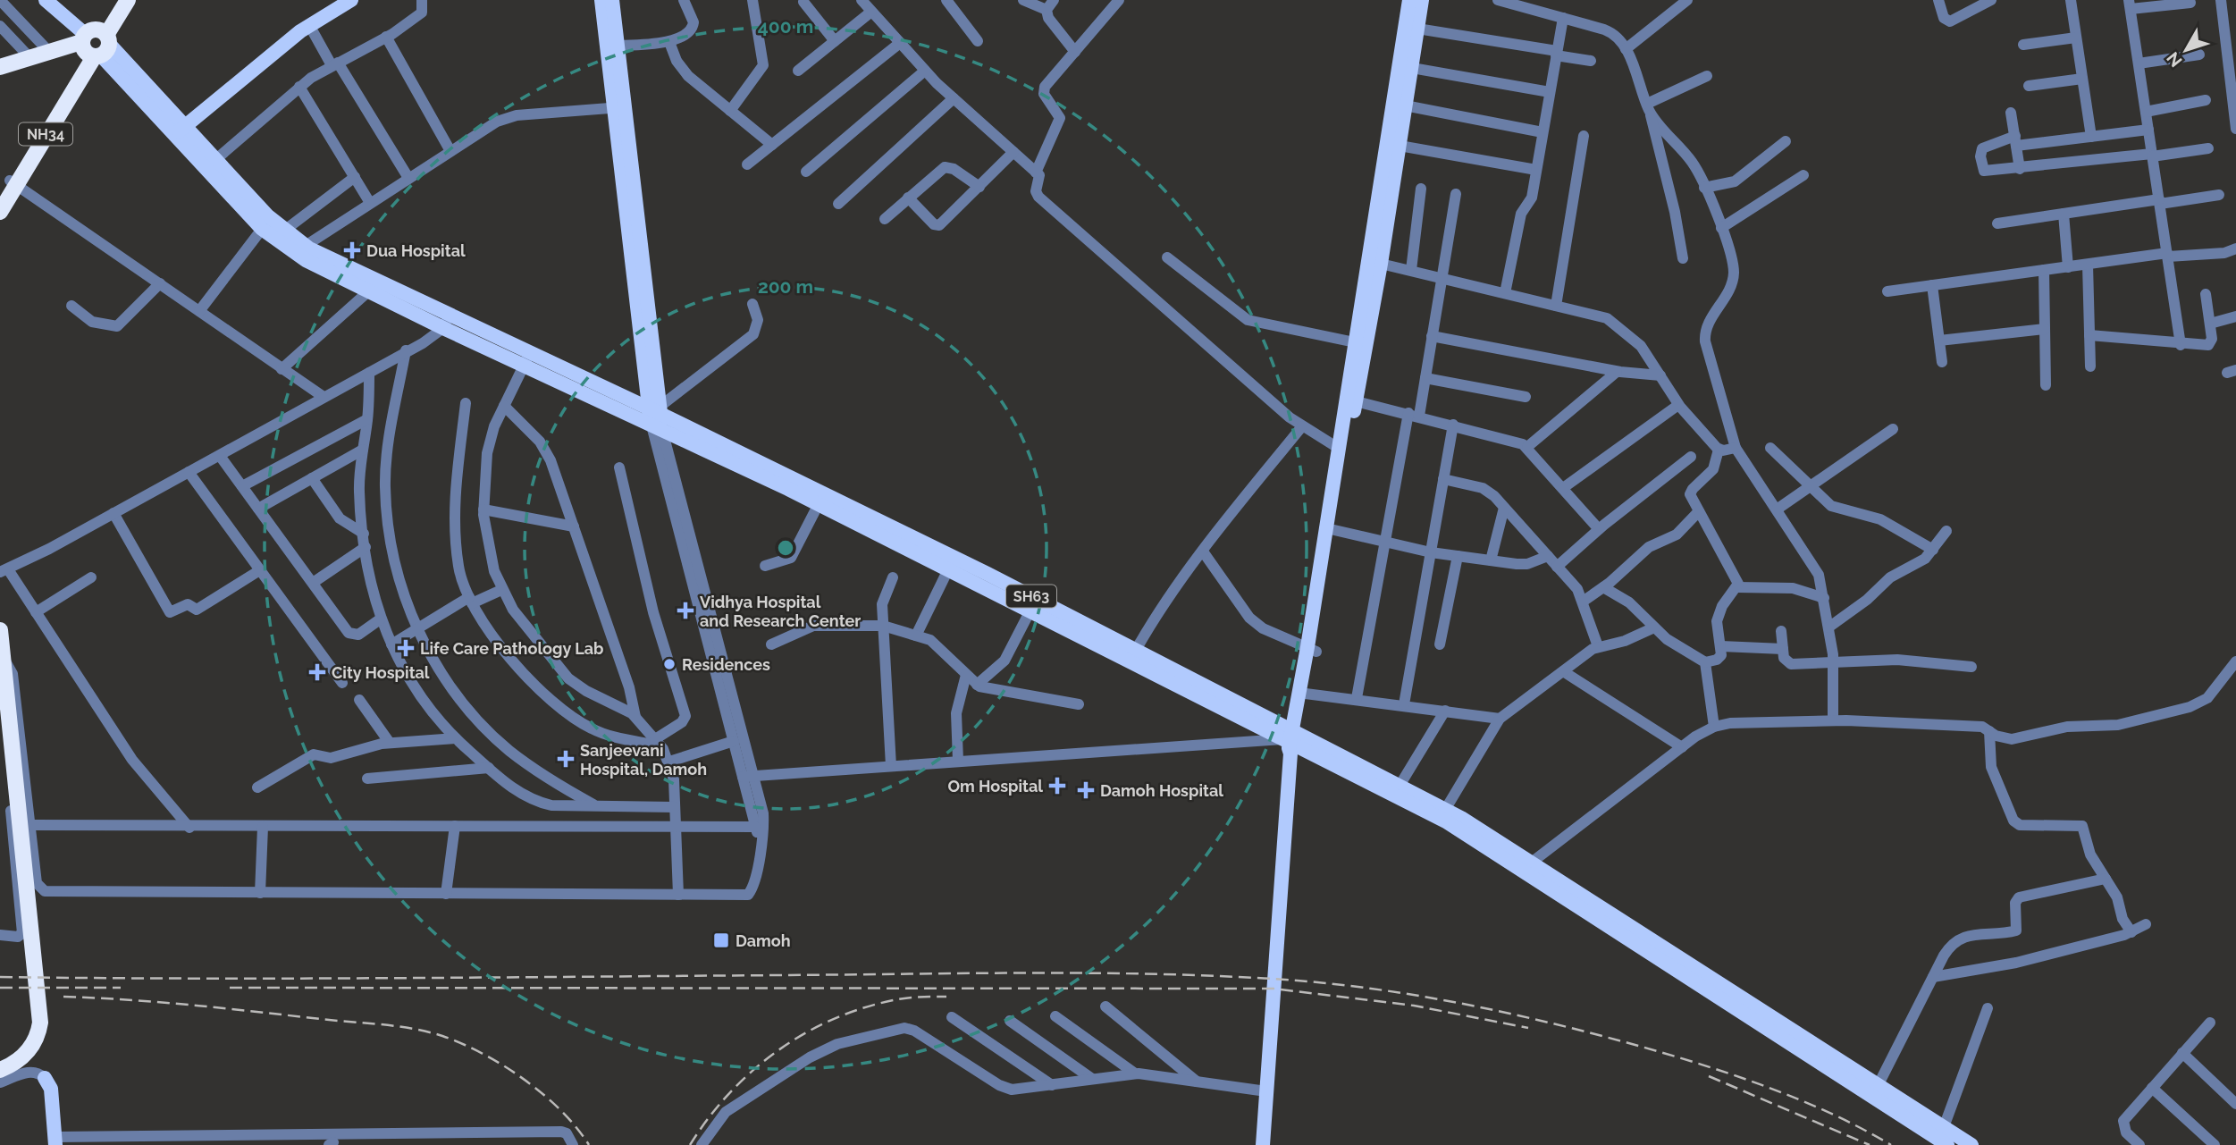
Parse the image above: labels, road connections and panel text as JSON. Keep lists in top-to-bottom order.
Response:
{
  "streets": {
    "highway": ["NH34"],
    "main road": ["SH63"]
  },
  "crossings": [
    ["NH34", "SH63"]
  ],
  "places": {
    "health": [
      "Dua Hospital",
      "Vidhya Hospital and Research Center",
      "Life Care Pathology Lab",
      "City Hospital",
      "Sanjeevani Hospital, Damoh",
      "Om Hospital",
      "Damoh Hospital"
    ],
    "other": ["Residences"],
    "transit": ["Damoh"]
  },
  "north": "bottom left",
  "rings": ["400 m", "200 m"]
}
